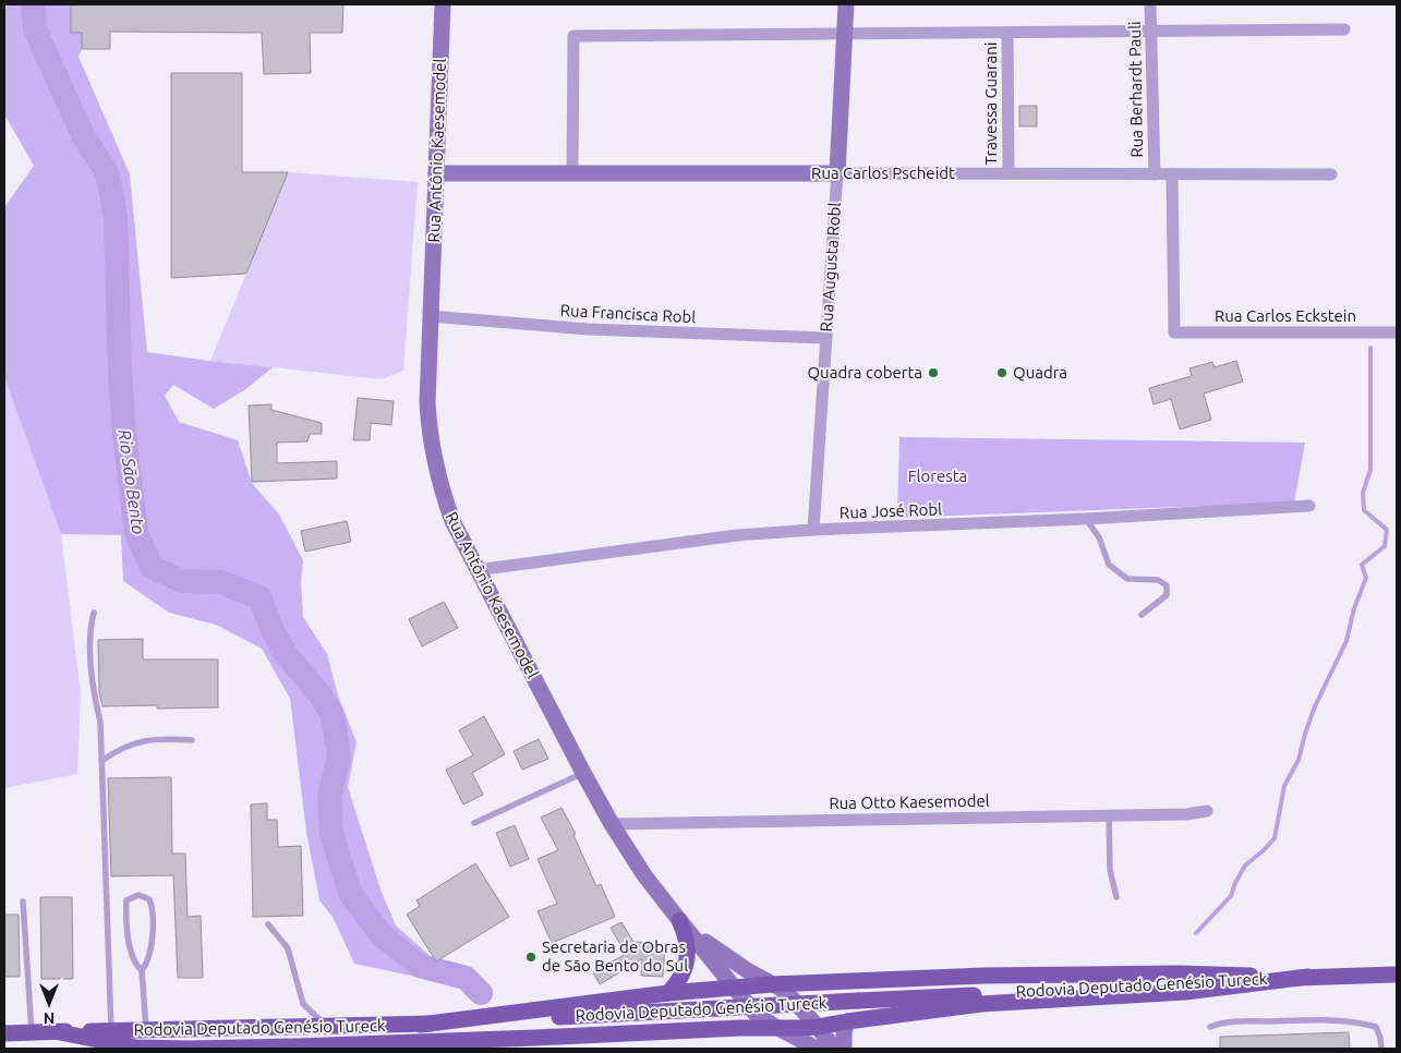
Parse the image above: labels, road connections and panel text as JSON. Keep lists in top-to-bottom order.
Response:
{
  "streets": {
    "main road": [
      "Rua Antônio Kaesemodel",
      "Rua Carlos Pscheidt",
      "Rua Augusta Robl",
      "Rodovia Deputado Genésio Tureck"
    ],
    "street": [
      "Rua Berhardt Pauli",
      "Travessa Guarani",
      "Rua Francisca Robl",
      "Rua Carlos Eckstein",
      "Rua José Robl",
      "Rua Otto Kaesemodel"
    ]
  },
  "crossings": [
    ["Rua Berhardt Pauli", "Rua Carlos Pscheidt"],
    ["Travessa Guarani", "Rua Carlos Pscheidt"],
    ["Rua Antônio Kaesemodel", "Rua Carlos Pscheidt"],
    ["Rua Antônio Kaesemodel", "Rua Francisca Robl"],
    ["Rua Antônio Kaesemodel", "Rua José Robl"],
    ["Rua Antônio Kaesemodel", "Rua Otto Kaesemodel"],
    ["Rua Carlos Pscheidt", "Rua Augusta Robl"],
    ["Rua Carlos Pscheidt", "Rua Carlos Eckstein"],
    ["Rua Augusta Robl", "Rua Francisca Robl"],
    ["Rua Augusta Robl", "Rua José Robl"]
  ],
  "water": ["Rio São Bento"],
  "parks": ["Floresta"],
  "places": ["Quadra coberta", "Quadra", "Secretaria de Obras de São Bento do Sul"],
  "north": "bottom"
}
